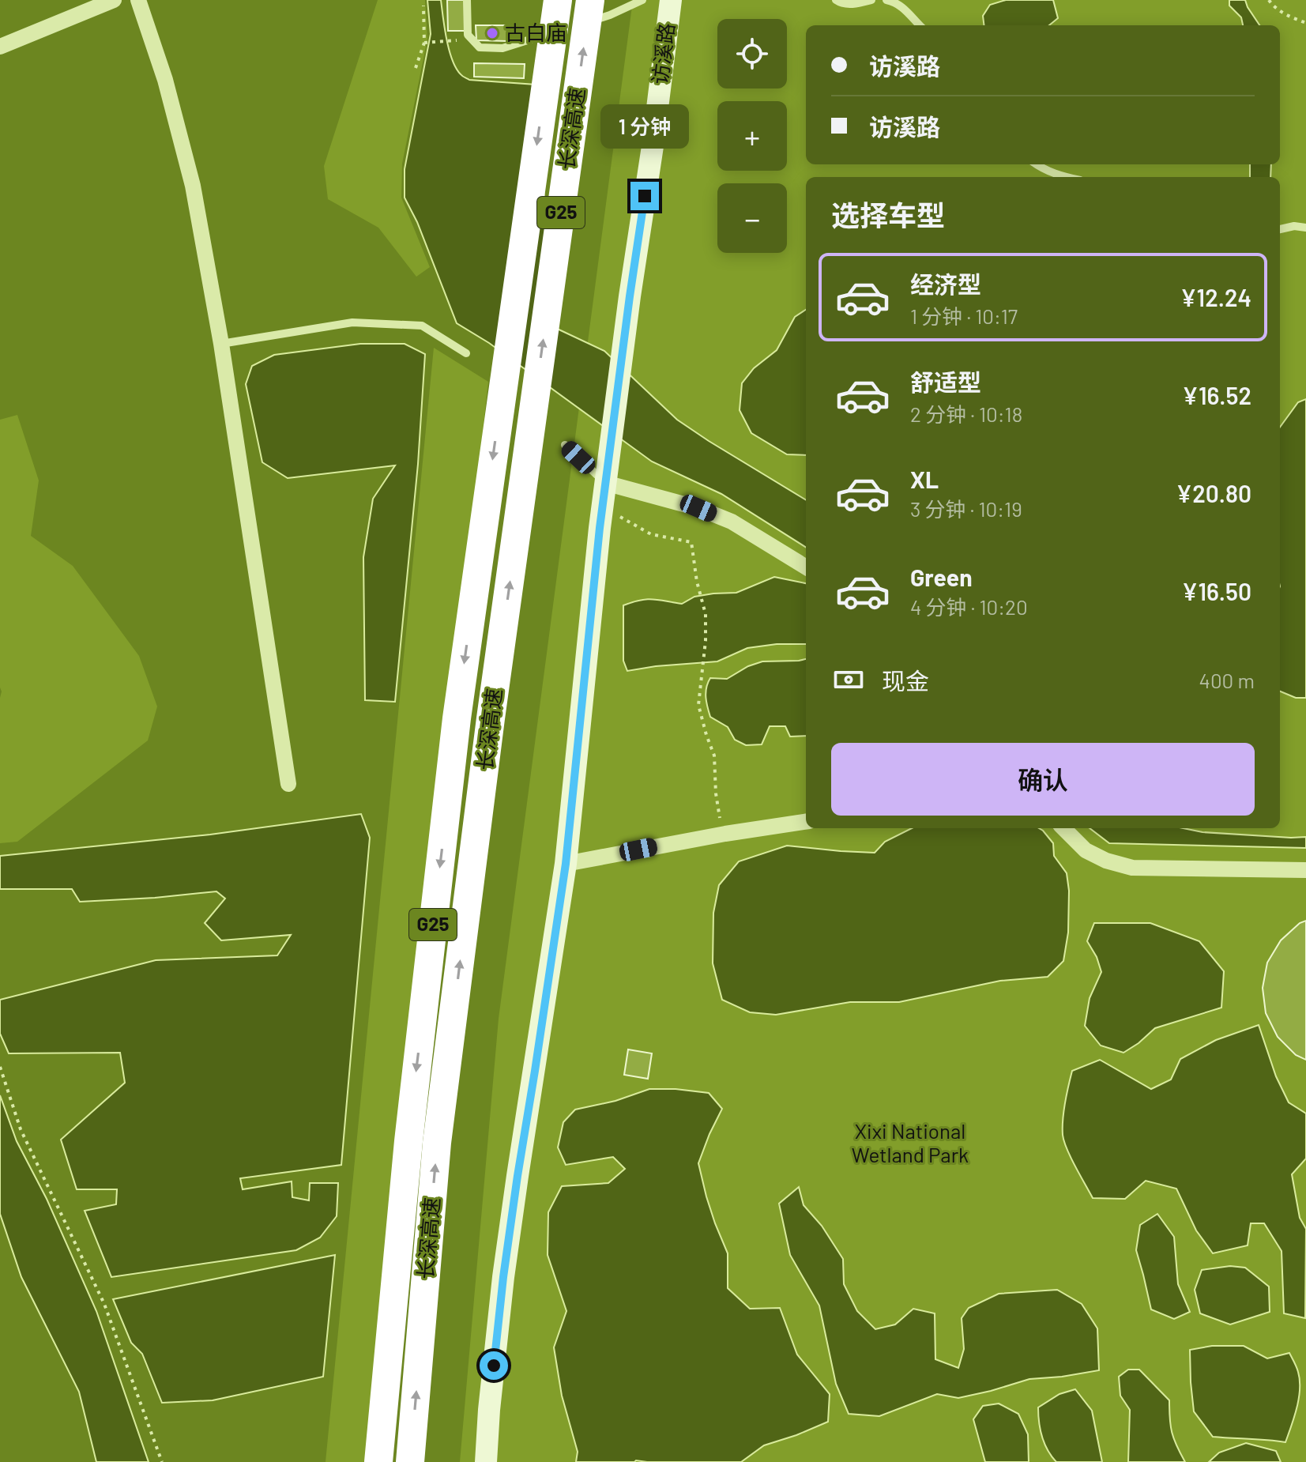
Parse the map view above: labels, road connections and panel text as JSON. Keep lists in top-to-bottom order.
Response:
{
  "streets": {
    "highway": ["长深高速", "G25"],
    "street": ["访溪路"]
  },
  "parks": ["Xixi National Wetland Park"],
  "places": ["古白庙"],
  "page": {
    "map_buttons": ["+", "−"],
    "banner": ["访溪路", "访溪路"],
    "bubble": "1 分钟",
    "heading": "选择车型",
    "list": [
      {
        "name": "经济型",
        "note": "1 分钟 · 10:17",
        "value": "¥12.24"
      },
      {
        "name": "舒适型",
        "note": "2 分钟 · 10:18",
        "value": "¥16.52"
      },
      {
        "name": "XL",
        "note": "3 分钟 · 10:19",
        "value": "¥20.80"
      },
      {
        "name": "Green",
        "note": "4 分钟 · 10:20",
        "value": "¥16.50"
      }
    ],
    "pay": ["现金", "400 m"],
    "buttons": "确认"
  }
}
